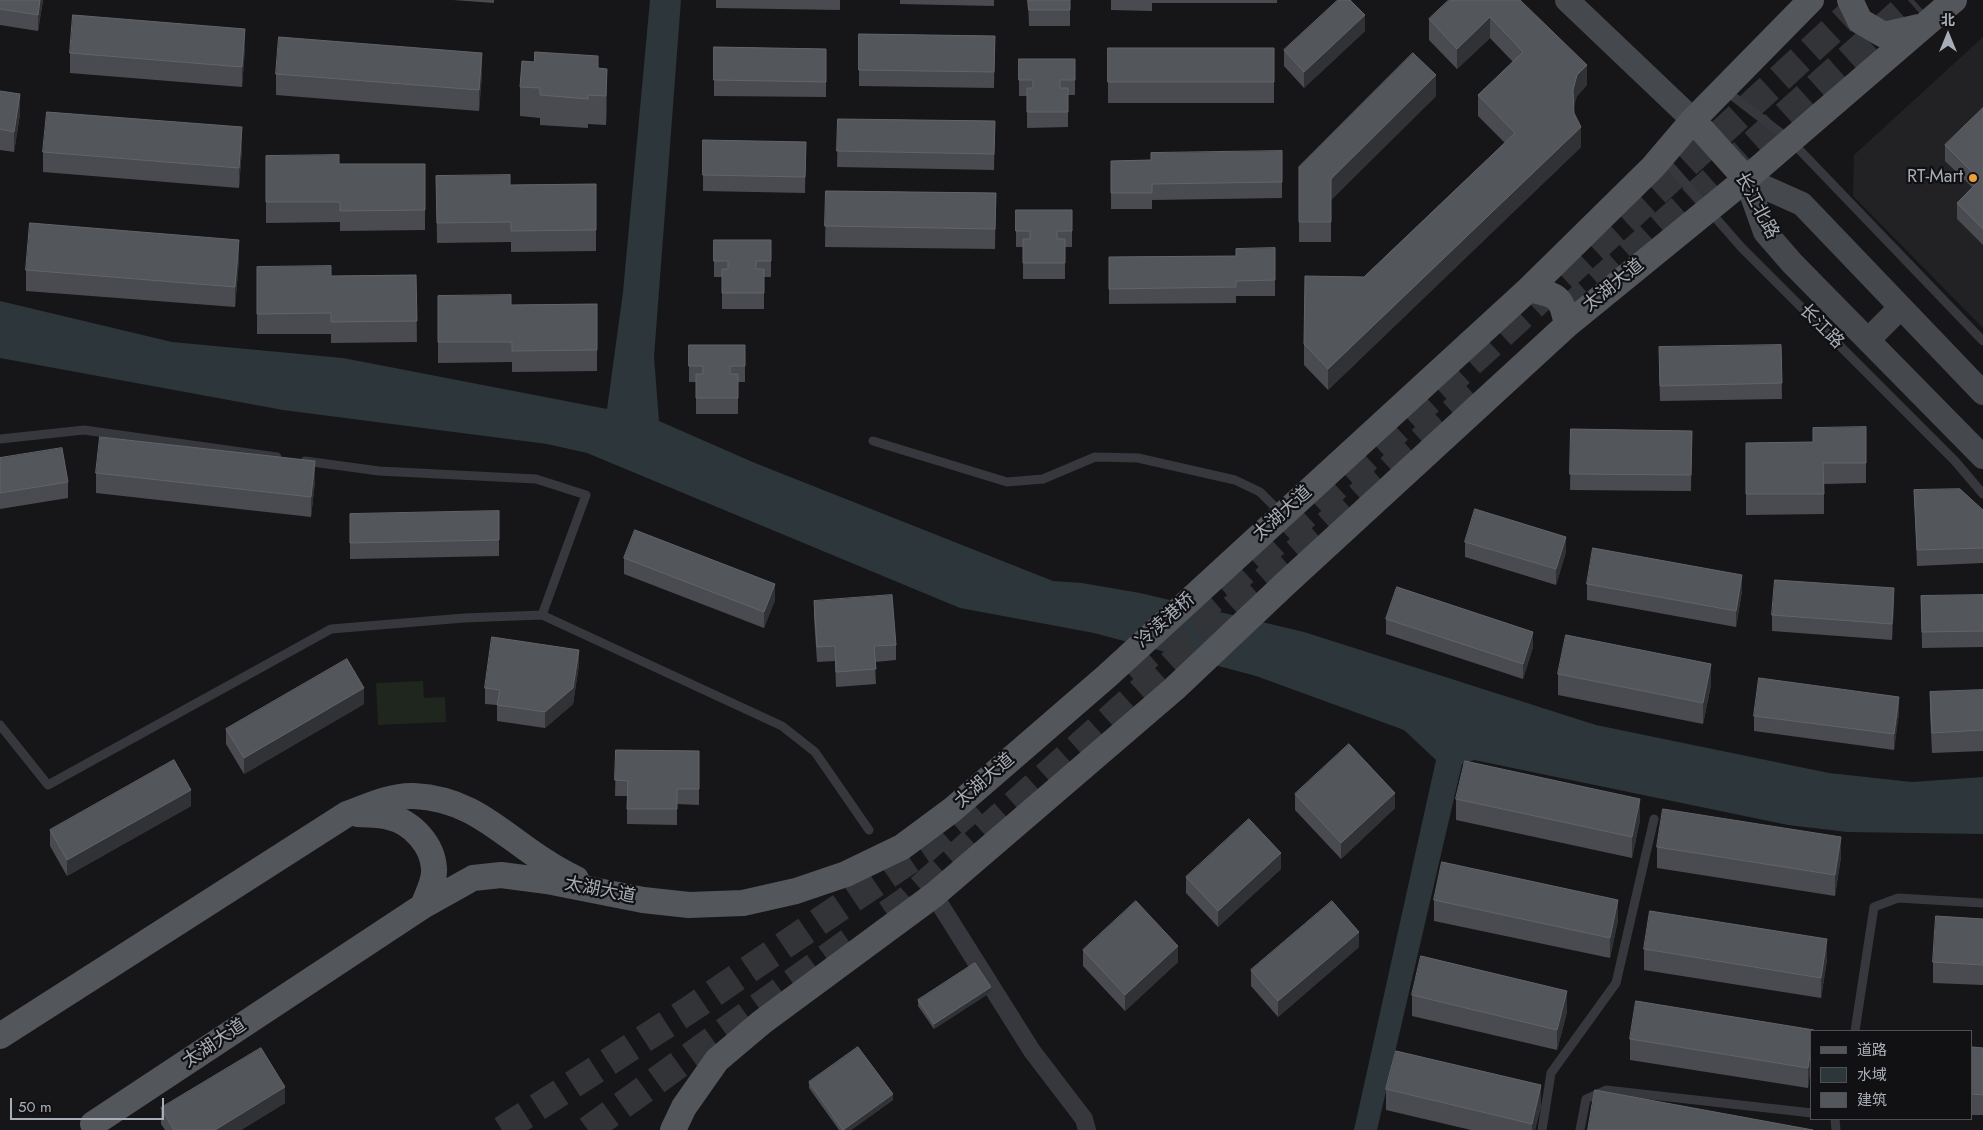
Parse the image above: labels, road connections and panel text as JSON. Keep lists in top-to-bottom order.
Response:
{
  "streets": {
    "main road": ["长江北路", "太湖大道", "冷渎港桥"],
    "lane": ["长江路"]
  },
  "crossings": [
    ["长江北路", "太湖大道"],
    ["太湖大道", "长江路"],
    ["太湖大道", "冷渎港桥"]
  ],
  "places": ["RT-Mart"],
  "legend": ["道路", "水域", "建筑"],
  "scale_bar": "50 m",
  "north": "top"
}
